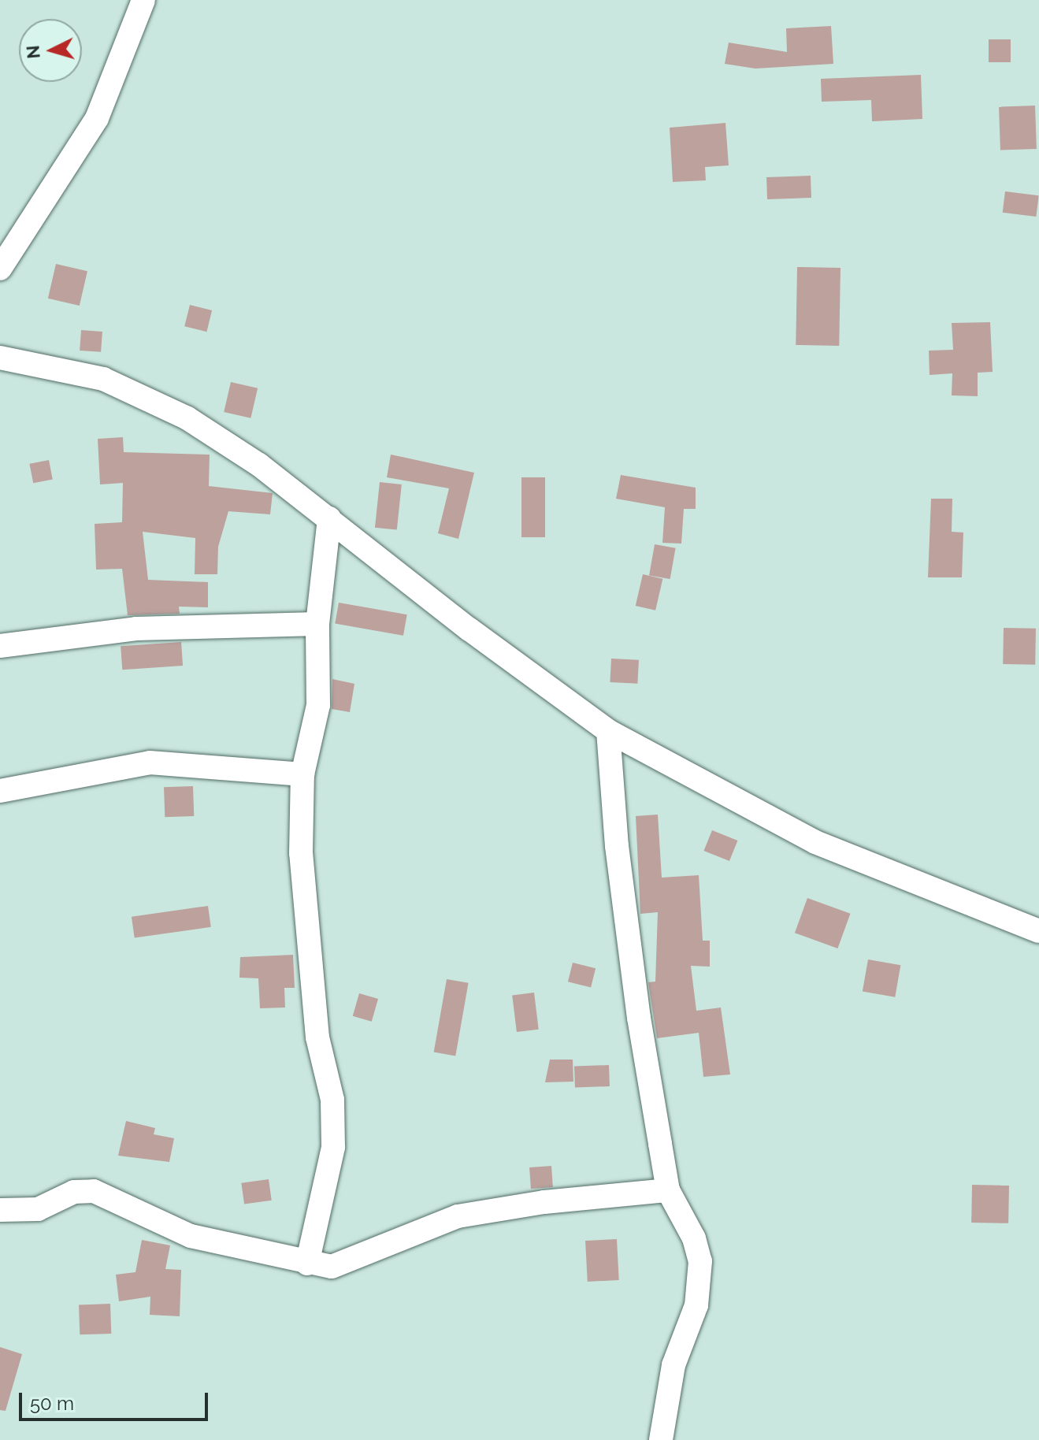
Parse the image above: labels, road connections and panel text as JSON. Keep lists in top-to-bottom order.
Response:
{
  "scale_bar": "50 m",
  "north": "left"
}
